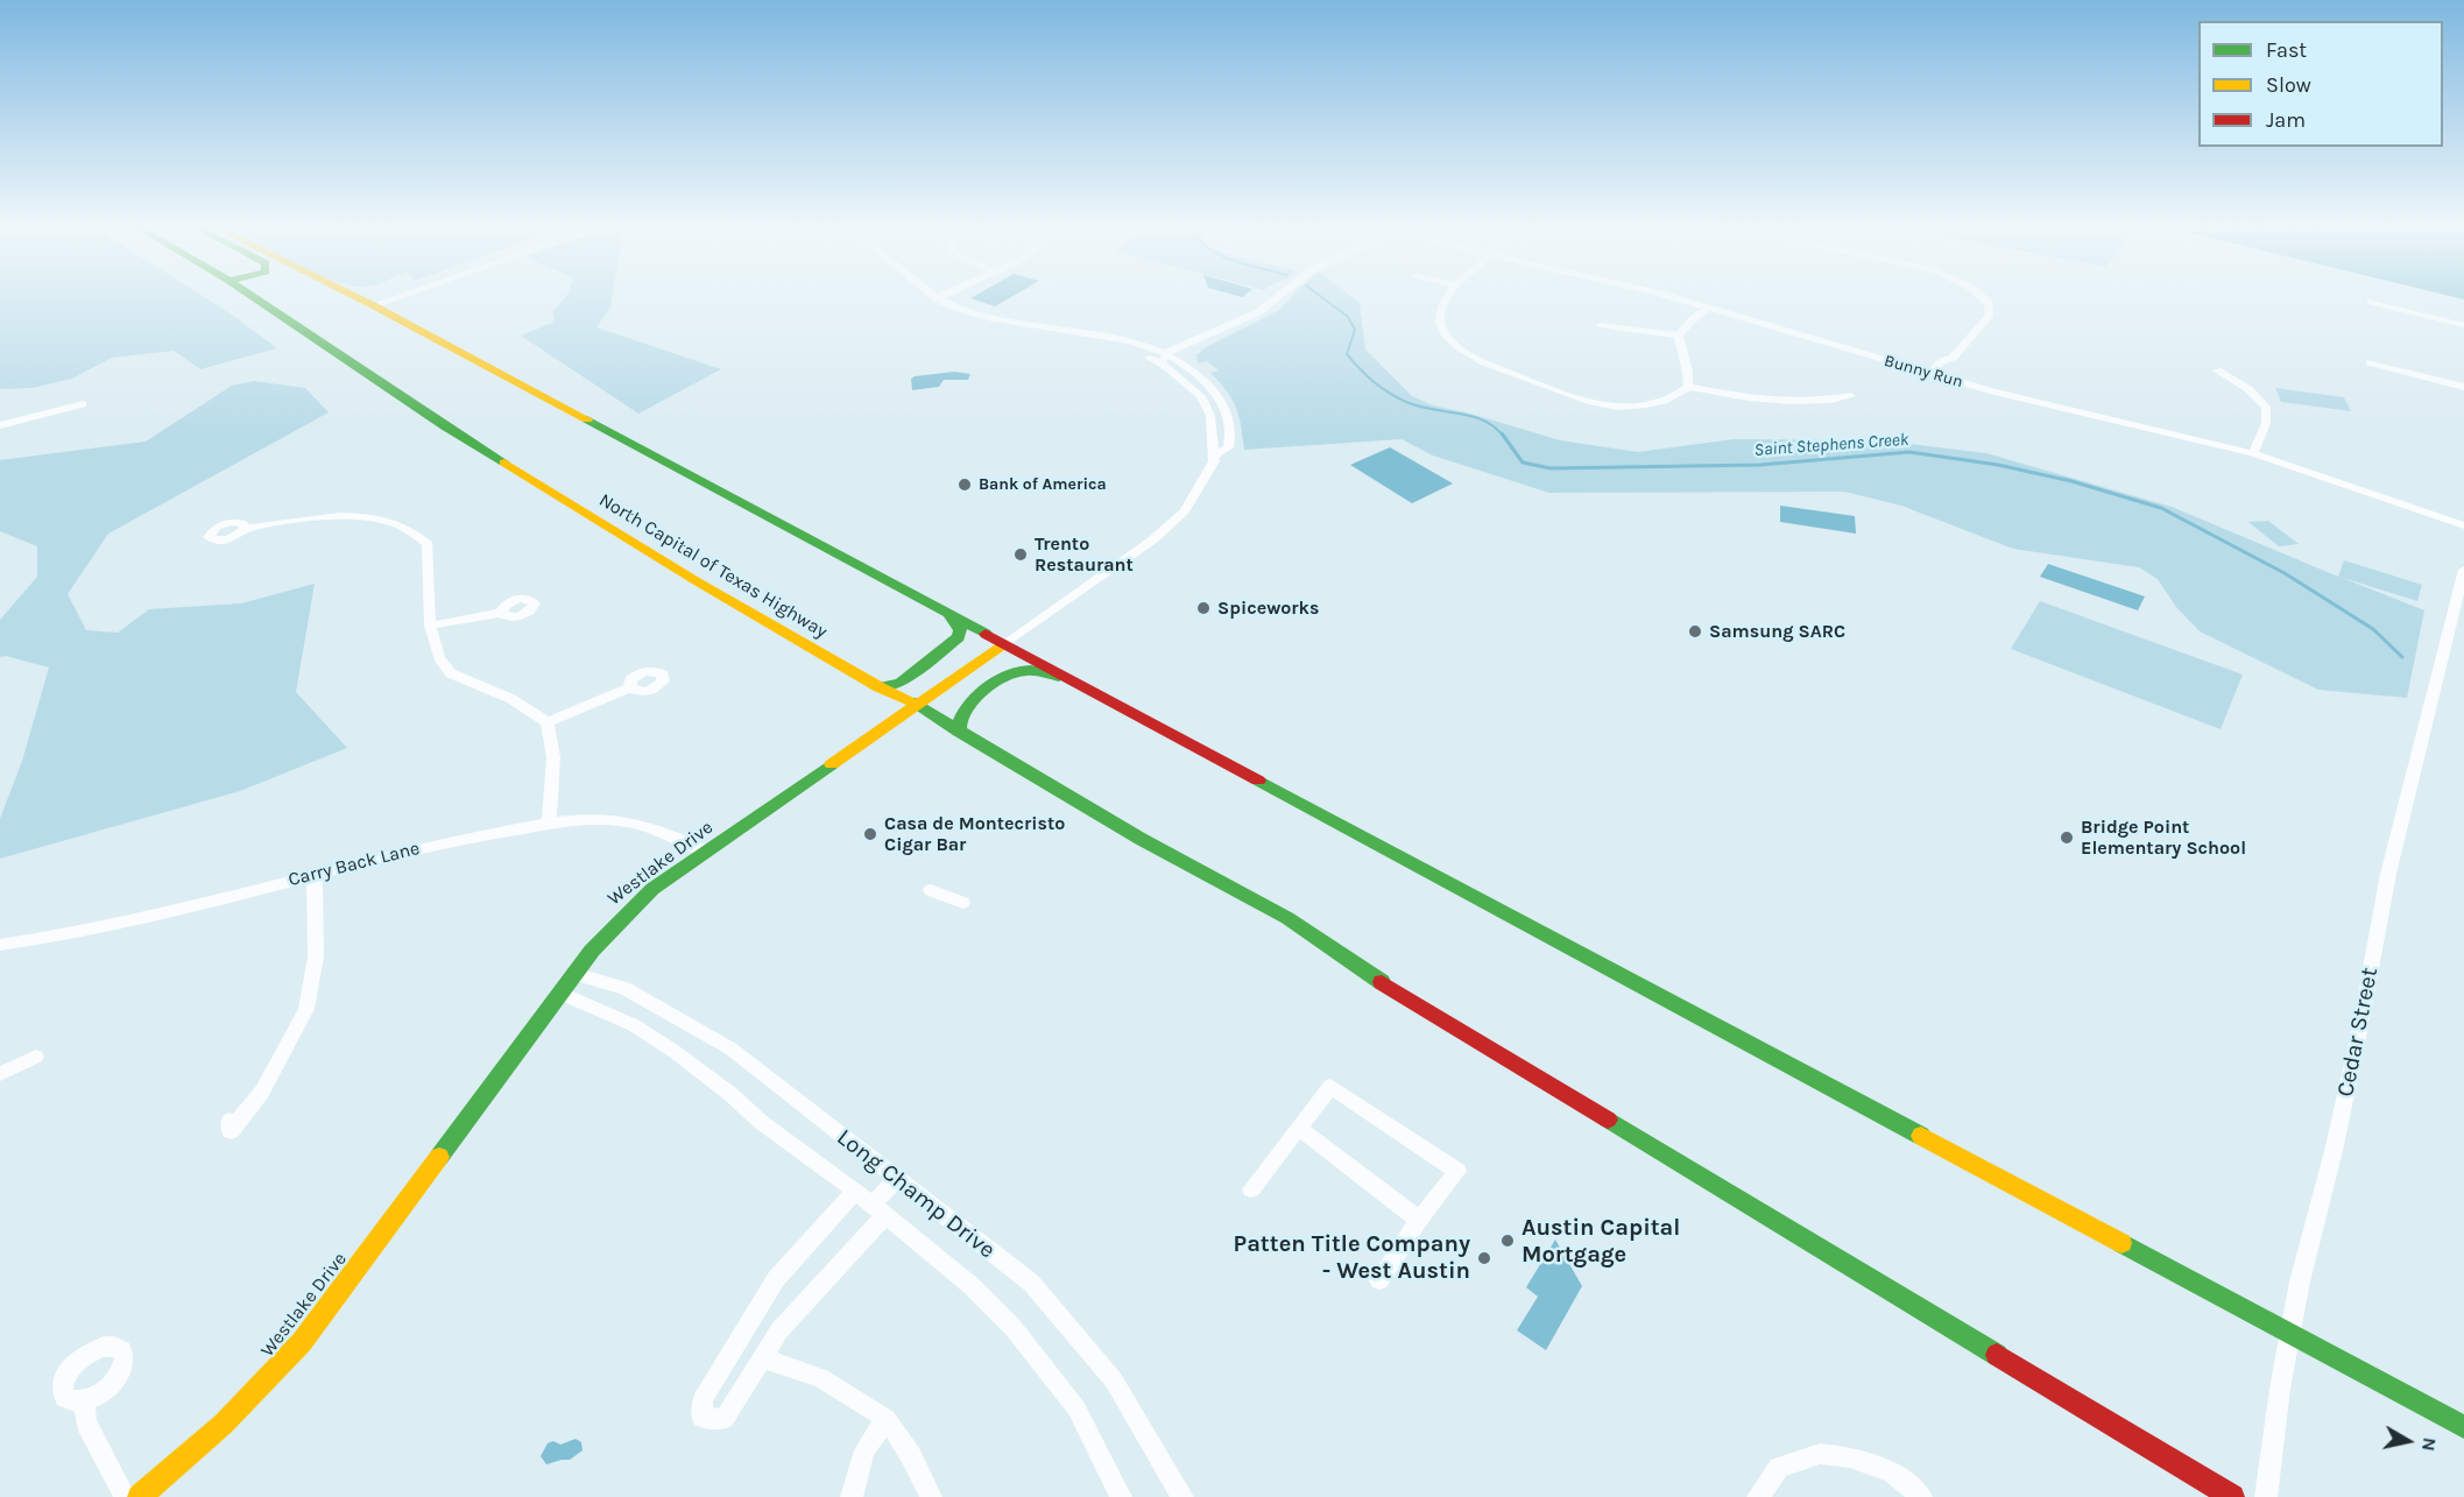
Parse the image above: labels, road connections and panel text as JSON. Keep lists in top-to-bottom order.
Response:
{
  "streets": {
    "main road": ["North Capital of Texas Highway", "Westlake Drive"],
    "street": [
      "Bunny Run",
      "Carry Back Lane",
      "Cedar Street",
      "Long Champ Drive"
    ]
  },
  "crossings": [
    ["North Capital of Texas Highway", "Westlake Drive"],
    ["Westlake Drive", "Carry Back Lane"],
    ["Westlake Drive", "Long Champ Drive"]
  ],
  "water": ["Saint Stephens Creek"],
  "places": [
    "Bank of America",
    "Trento Restaurant",
    "Spiceworks",
    "Samsung SARC",
    "Casa de Montecristo Cigar Bar",
    "Bridge Point Elementary School",
    "Austin Capital Mortgage",
    "Patten Title Company - West Austin"
  ],
  "legend": ["Fast", "Slow", "Jam"],
  "north": "right"
}
